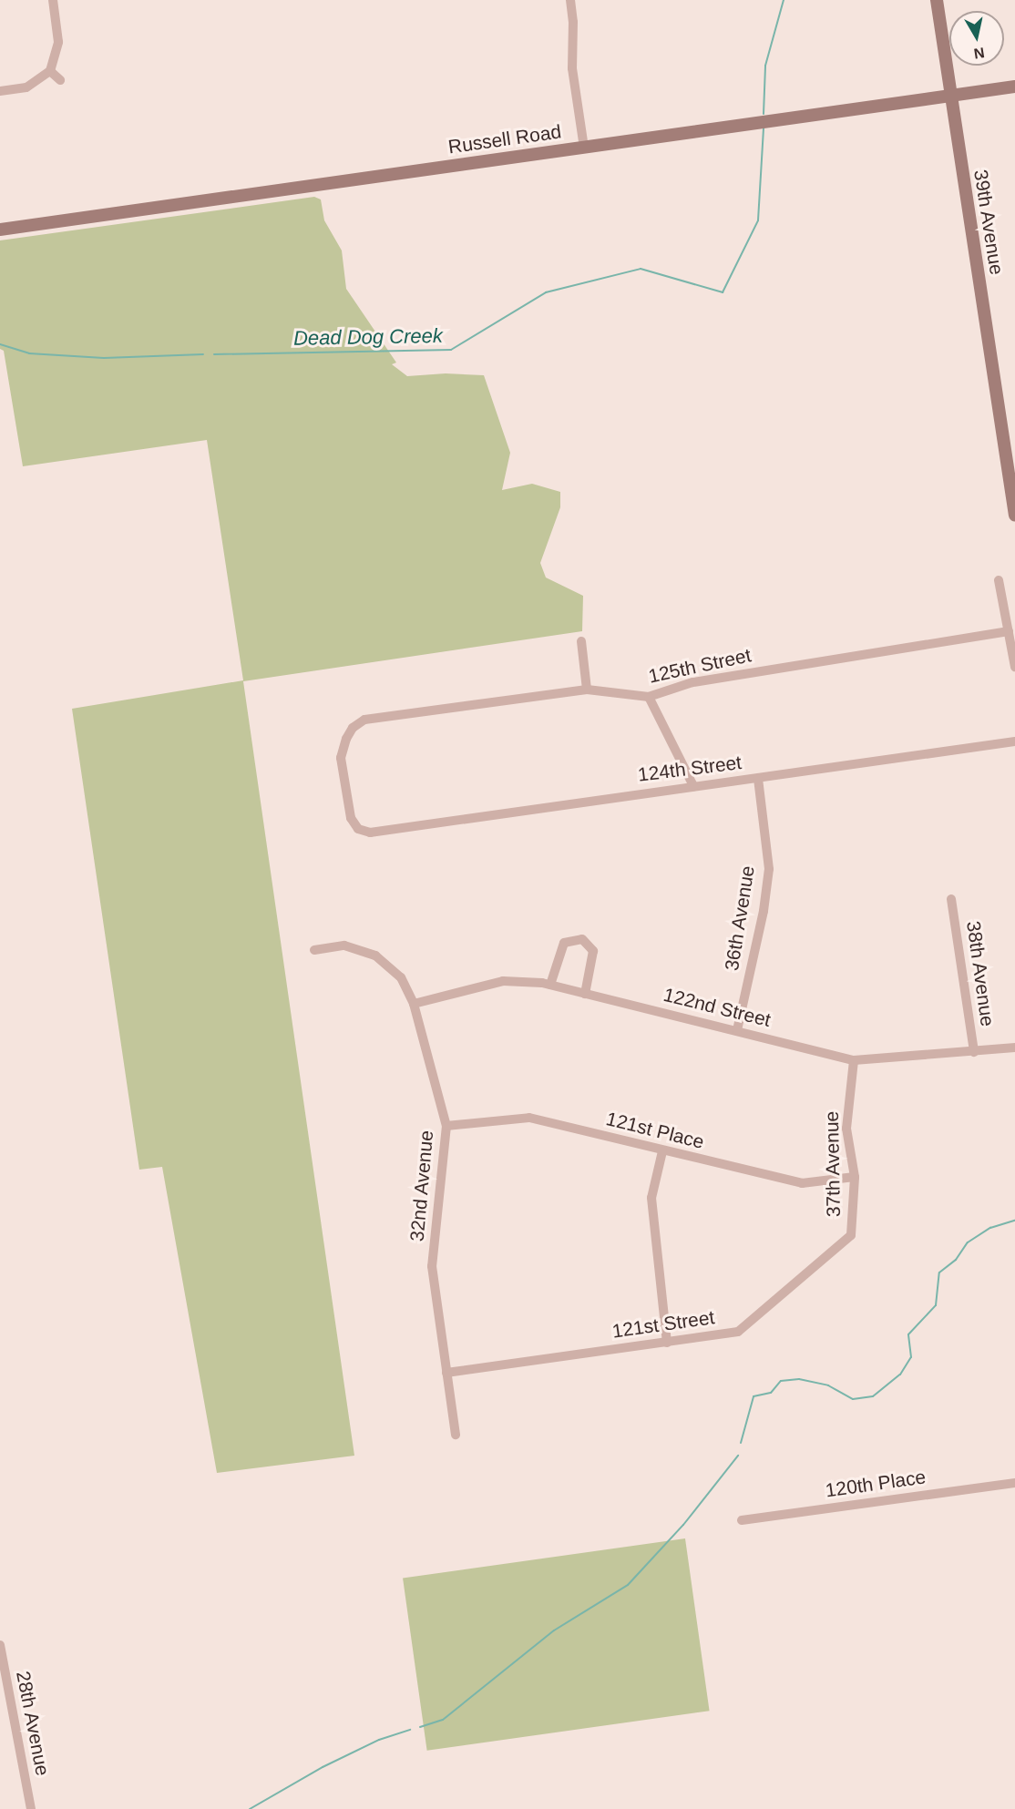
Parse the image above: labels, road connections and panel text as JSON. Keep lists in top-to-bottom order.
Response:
{
  "streets": {
    "street": [
      "Russell Road",
      "39th Avenue",
      "125th Street",
      "124th Street",
      "36th Avenue",
      "38th Avenue",
      "122nd Street",
      "121st Place",
      "37th Avenue",
      "32nd Avenue",
      "121st Street",
      "120th Place",
      "28th Avenue"
    ]
  },
  "crossings": [
    ["Russell Road", "39th Avenue"],
    ["125th Street", "124th Street"],
    ["124th Street", "36th Avenue"],
    ["36th Avenue", "122nd Street"],
    ["38th Avenue", "122nd Street"],
    ["122nd Street", "37th Avenue"],
    ["122nd Street", "32nd Avenue"],
    ["121st Place", "37th Avenue"],
    ["121st Place", "32nd Avenue"],
    ["37th Avenue", "121st Street"],
    ["32nd Avenue", "121st Street"]
  ],
  "water": ["Dead Dog Creek"],
  "north": "bottom"
}
